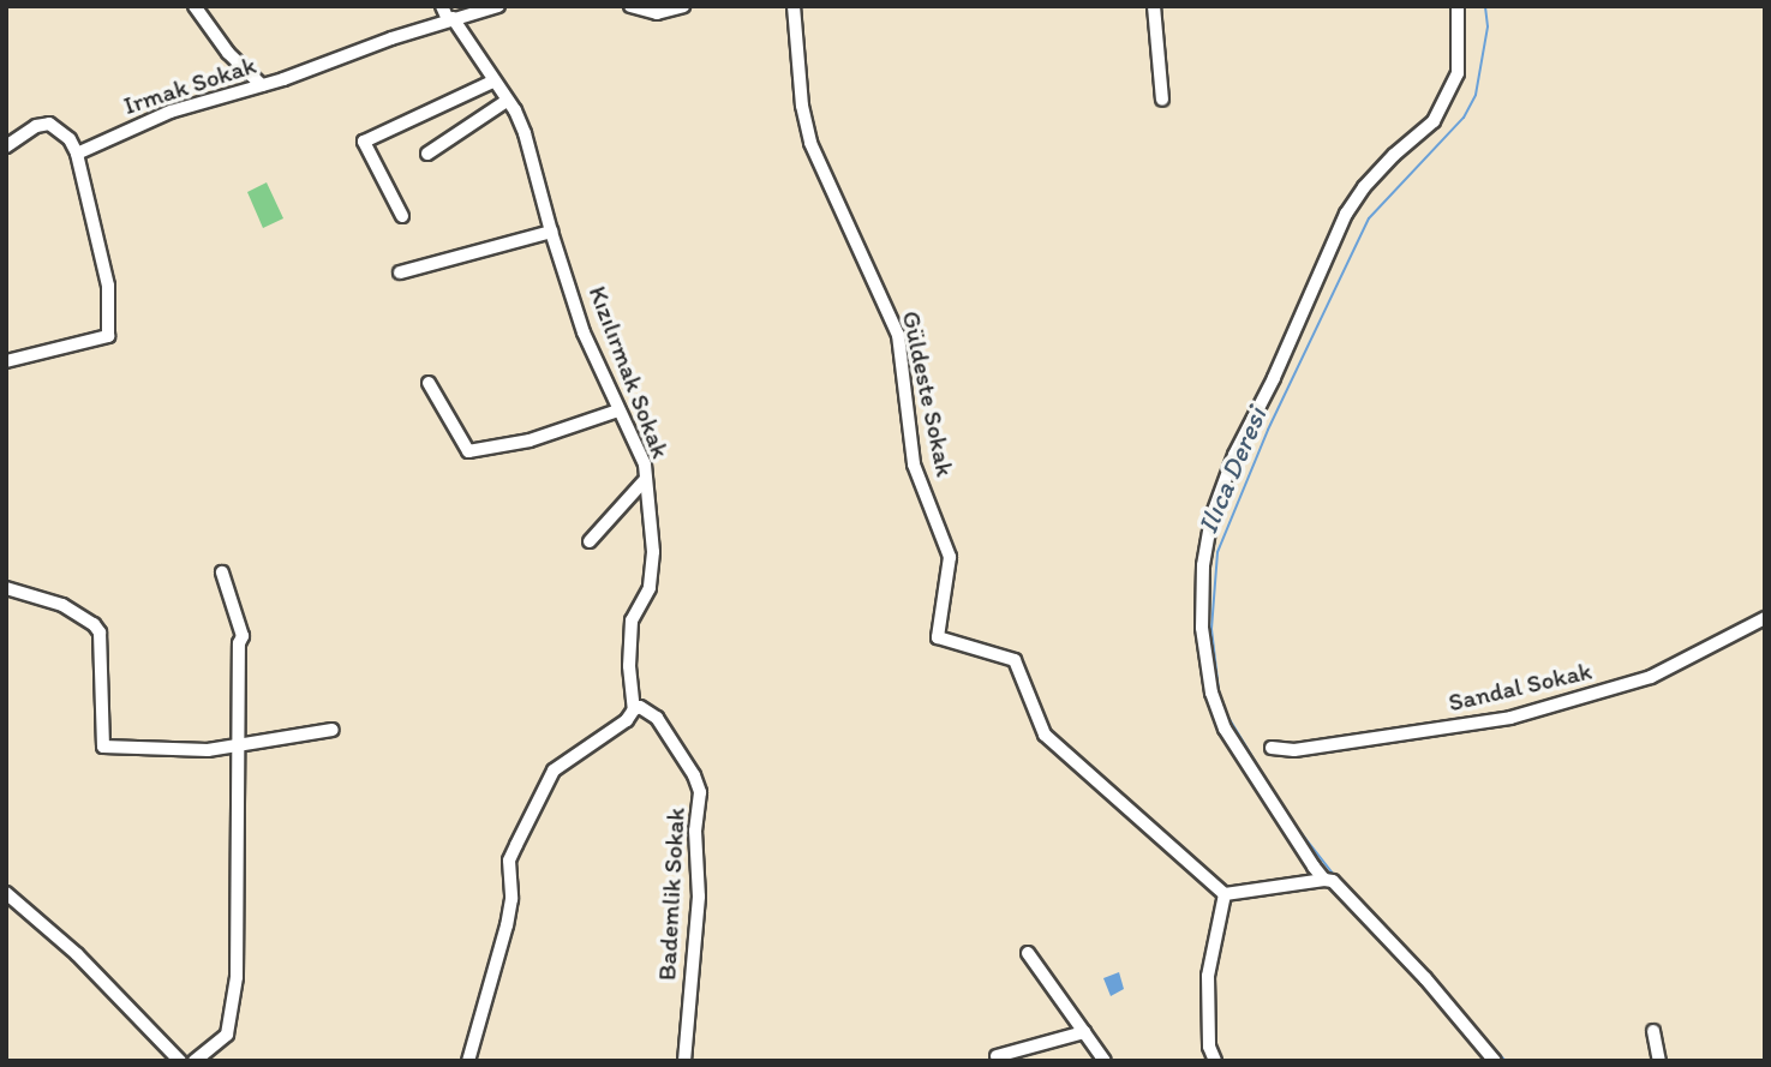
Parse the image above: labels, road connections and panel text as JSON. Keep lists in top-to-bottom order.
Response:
{
  "streets": {
    "street": [
      "Irmak Sokak",
      "Kızılırmak Sokak",
      "Güldeste Sokak",
      "Sandal Sokak",
      "Bademlik Sokak"
    ]
  },
  "crossings": [
    ["Irmak Sokak", "Kızılırmak Sokak"],
    ["Kızılırmak Sokak", "Bademlik Sokak"]
  ],
  "water": ["Ilıca Deresi"]
}
